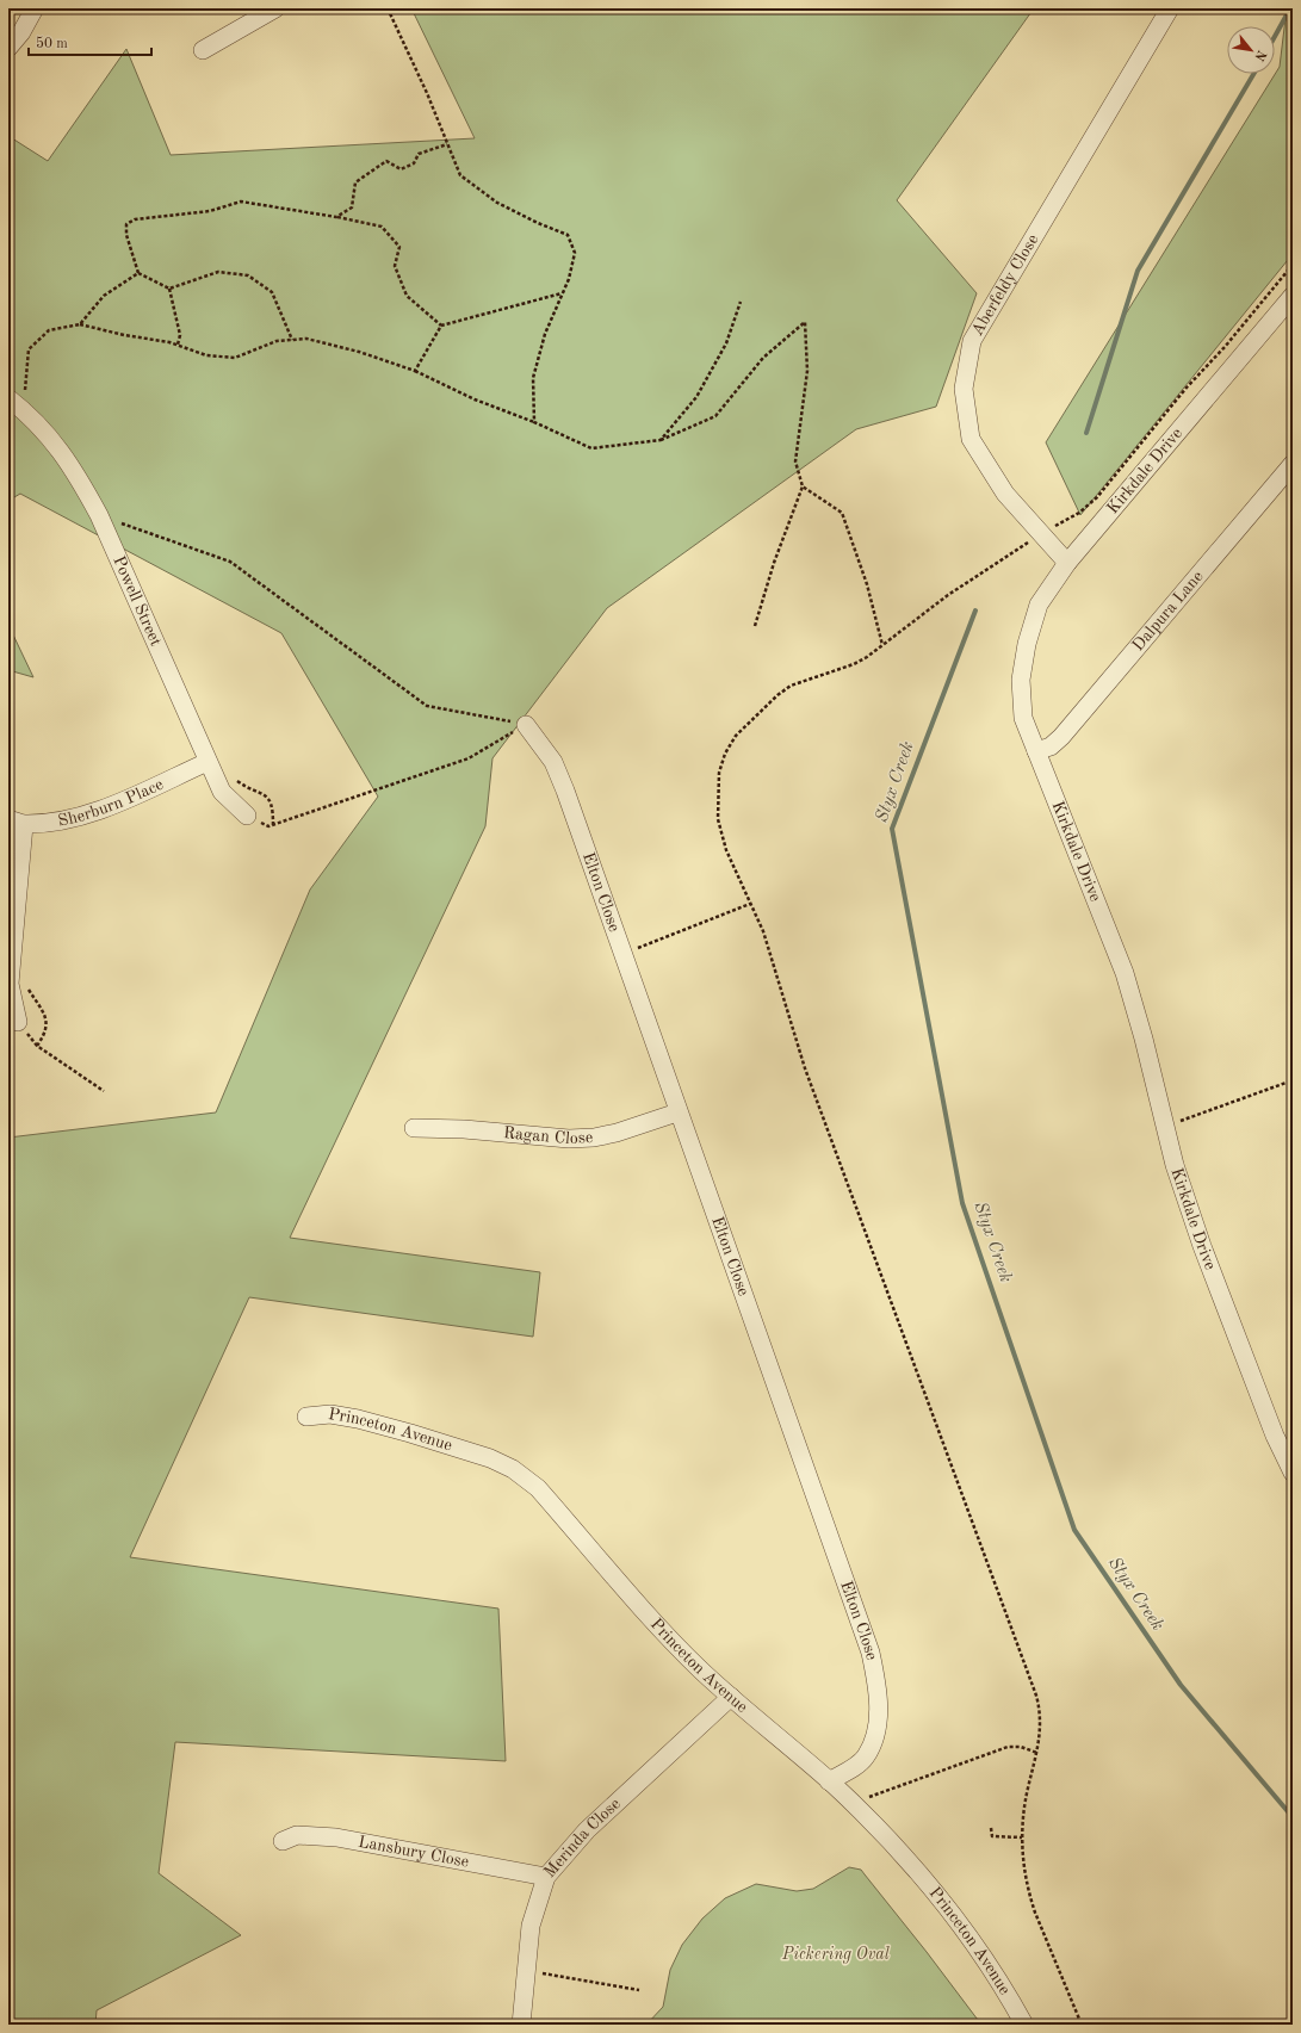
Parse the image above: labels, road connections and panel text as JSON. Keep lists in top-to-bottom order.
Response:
{
  "streets": {
    "street": [
      "Aberfeldy Close",
      "Kirkdale Drive",
      "Powell Street",
      "Dalpura Lane",
      "Sherburn Place",
      "Elton Close",
      "Ragan Close",
      "Princeton Avenue",
      "Merinda Close",
      "Lansbury Close"
    ]
  },
  "crossings": [
    ["Aberfeldy Close", "Kirkdale Drive"],
    ["Kirkdale Drive", "Dalpura Lane"],
    ["Powell Street", "Sherburn Place"],
    ["Elton Close", "Ragan Close"],
    ["Elton Close", "Princeton Avenue"],
    ["Princeton Avenue", "Merinda Close"],
    ["Merinda Close", "Lansbury Close"]
  ],
  "water": ["Styx Creek"],
  "parks": ["Pickering Oval"],
  "scale_bar": "50 m",
  "north": "bottom right"
}
